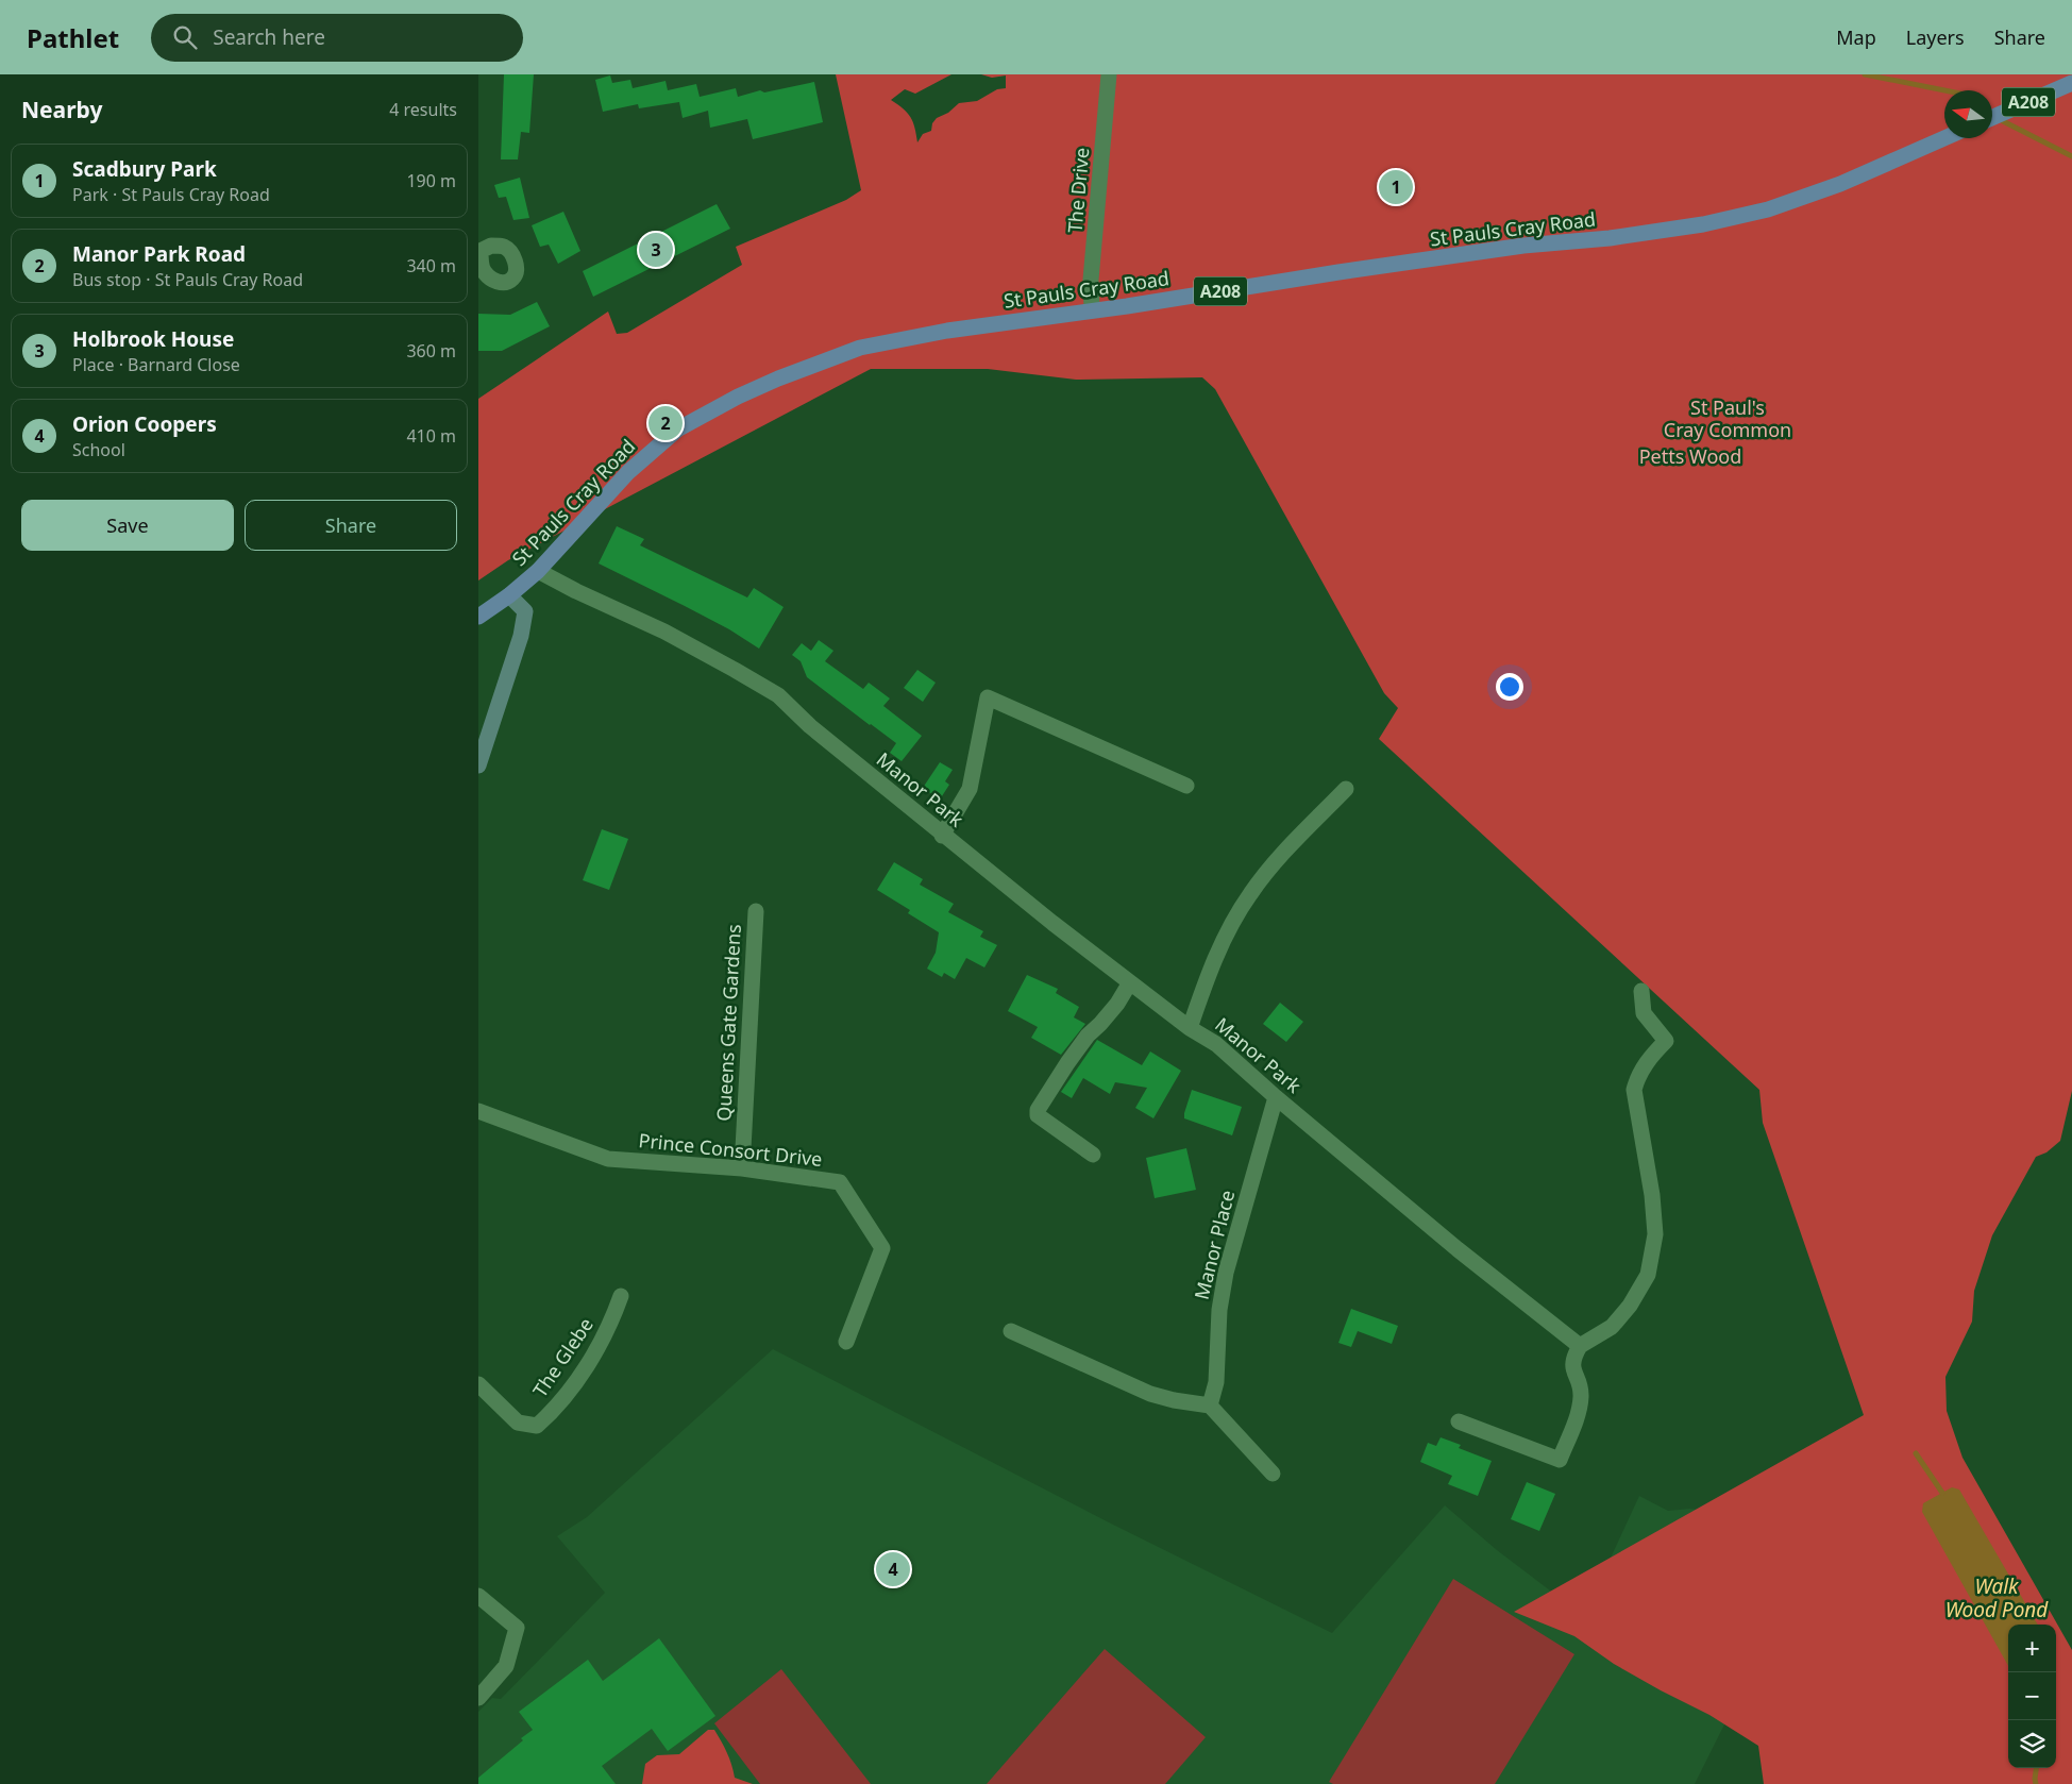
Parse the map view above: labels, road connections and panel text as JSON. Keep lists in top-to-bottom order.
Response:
{
  "streets": {
    "main road": ["A208", "St Pauls Cray Road"],
    "street": [
      "The Drive",
      "Manor Park",
      "Queens Gate Gardens",
      "Prince Consort Drive",
      "Manor Place",
      "The Glebe"
    ]
  },
  "crossings": [
    ["The Drive", "St Pauls Cray Road"],
    ["St Pauls Cray Road", "Manor Park"],
    ["Manor Park", "Manor Place"],
    ["Queens Gate Gardens", "Prince Consort Drive"]
  ],
  "water": ["Walk Wood Pond"],
  "parks": ["St Paul's Cray Common", "Petts Wood"],
  "north": "left",
  "page": {
    "header": "Pathlet",
    "search": "Search here",
    "nav": ["Map", "Layers", "Share"],
    "heading": ["Nearby", "4 results"],
    "list": [
      {
        "mark": "1",
        "name": "Scadbury Park",
        "note": "Park · St Pauls Cray Road",
        "value": "190 m"
      },
      {
        "mark": "2",
        "name": "Manor Park Road",
        "note": "Bus stop · St Pauls Cray Road",
        "value": "340 m"
      },
      {
        "mark": "3",
        "name": "Holbrook House",
        "note": "Place · Barnard Close",
        "value": "360 m"
      },
      {
        "mark": "4",
        "name": "Orion Coopers",
        "note": "School",
        "value": "410 m"
      }
    ],
    "pins": [
      "1",
      "3",
      "2",
      "4"
    ],
    "buttons": ["Save", "Share"],
    "map_buttons": ["+", "−"]
  }
}
